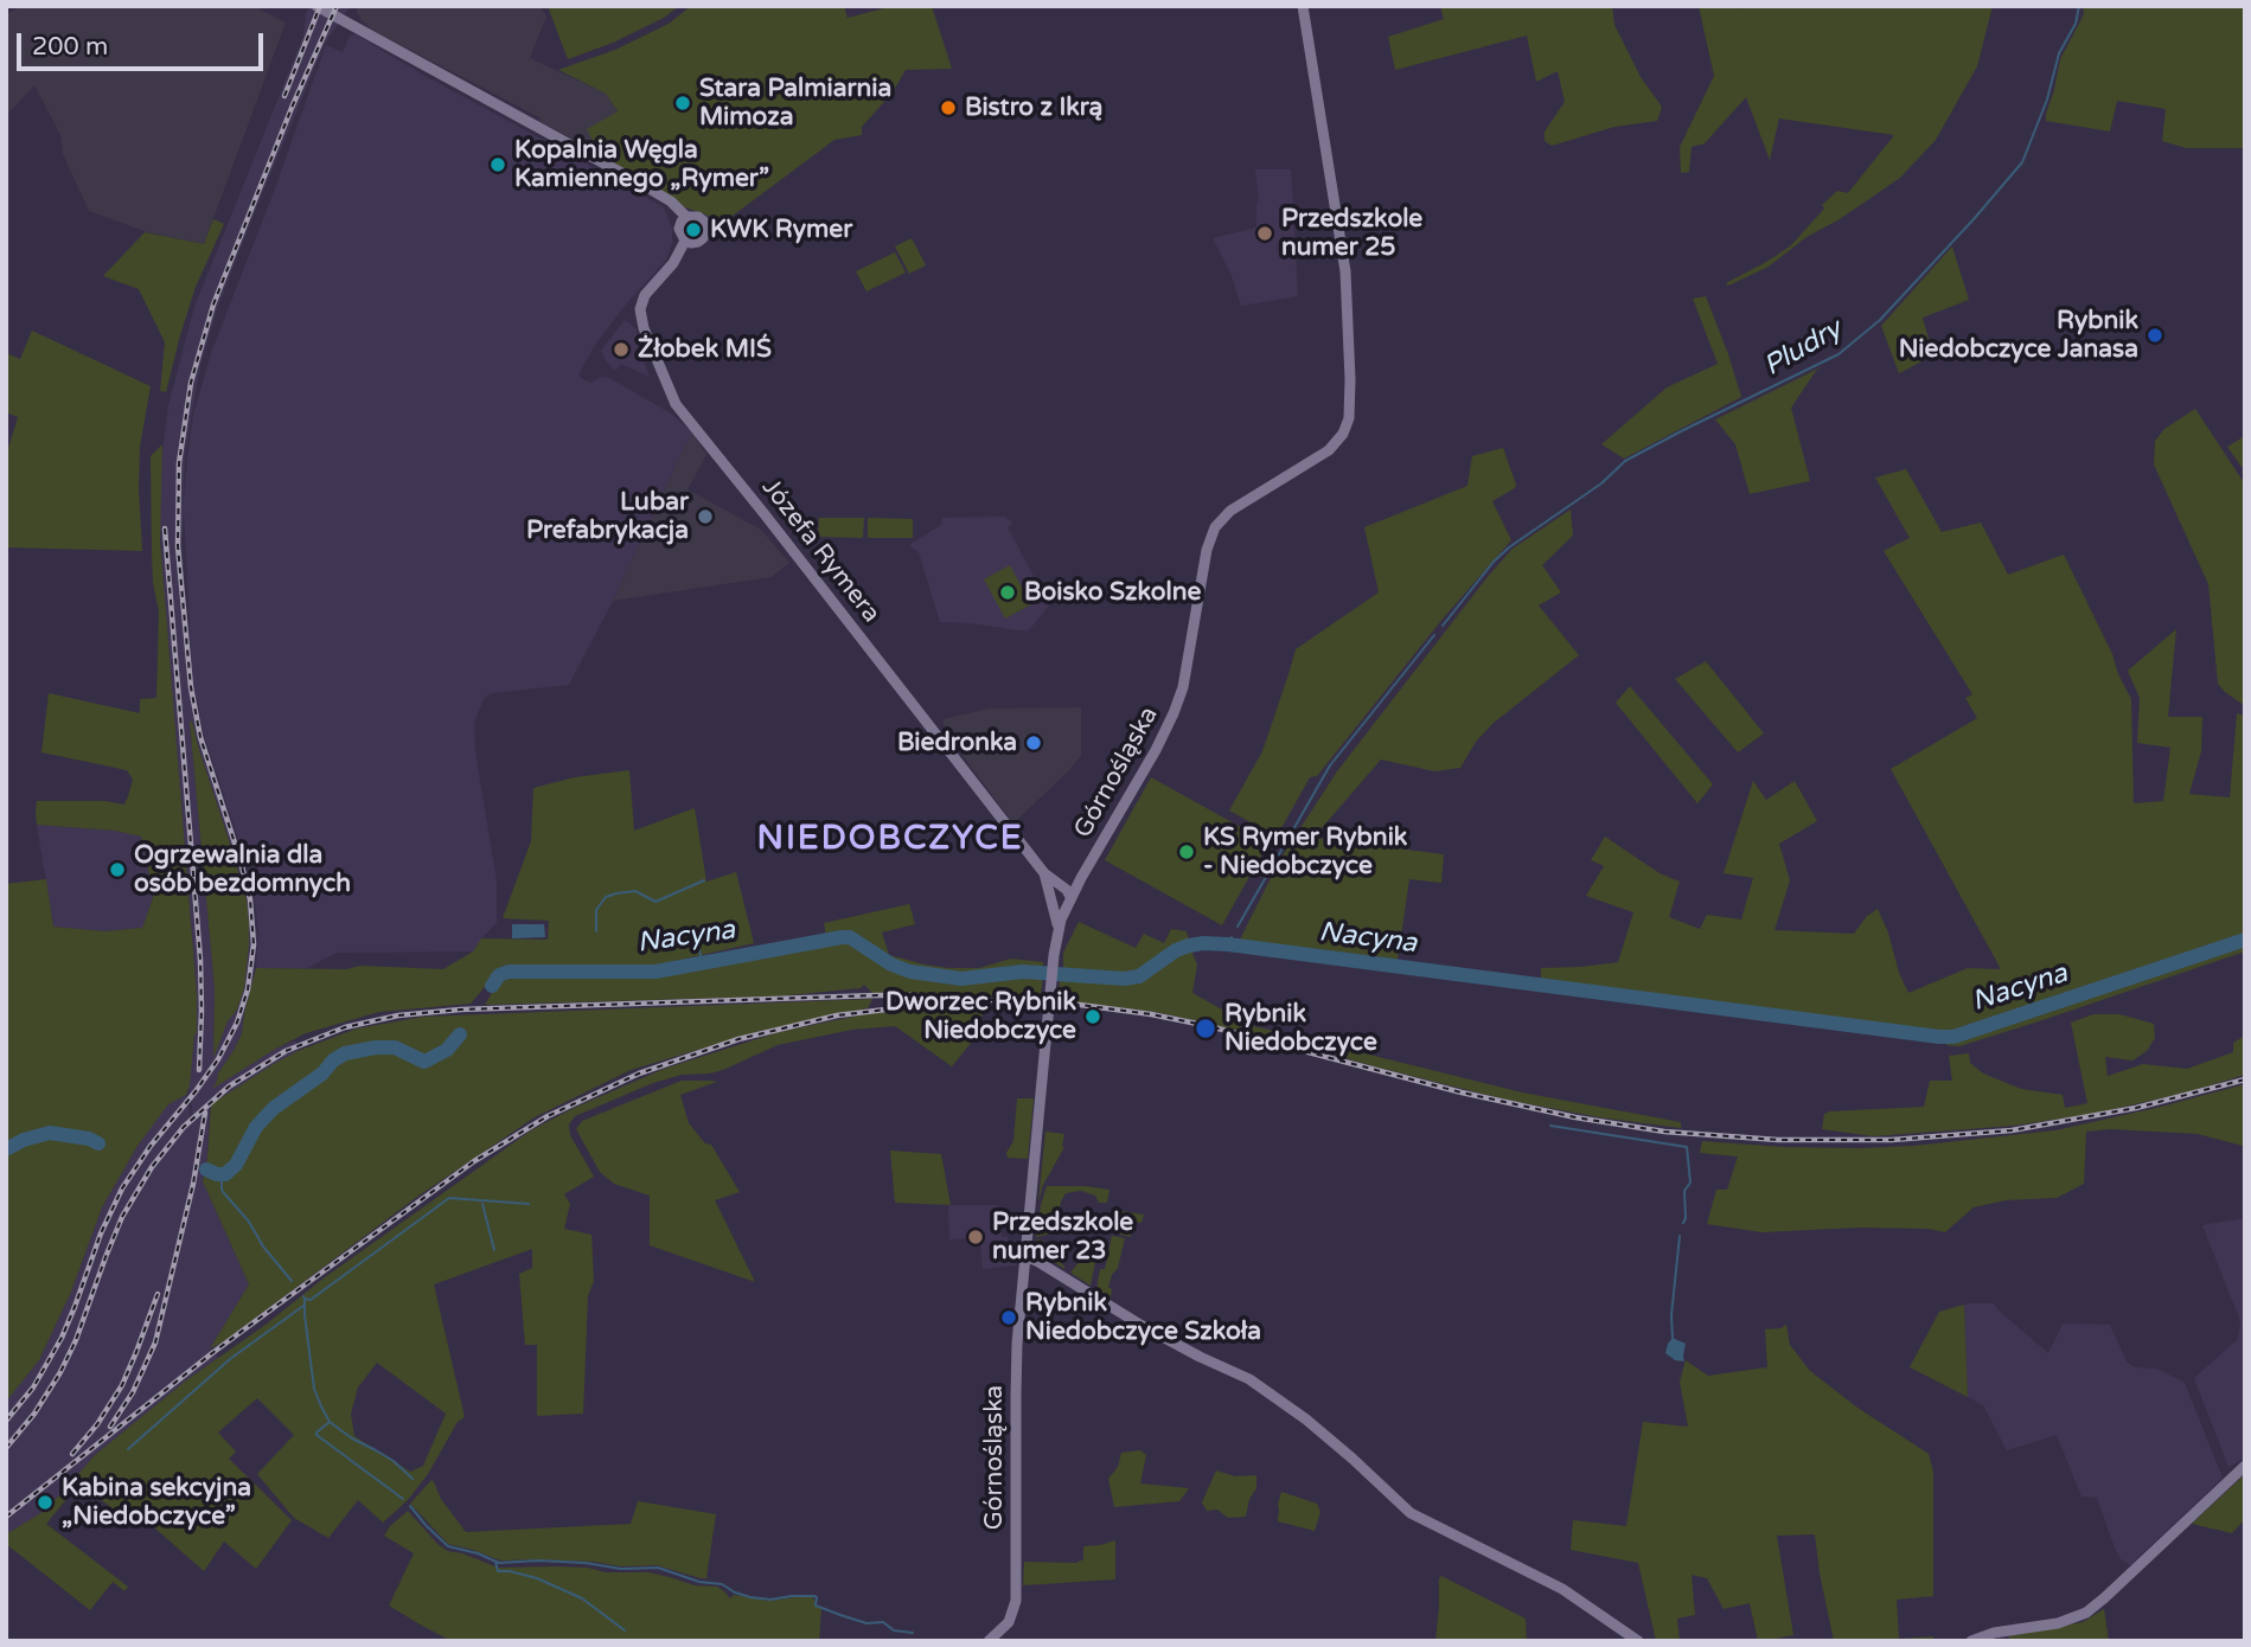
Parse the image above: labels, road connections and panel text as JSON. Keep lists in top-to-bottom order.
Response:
{
  "streets": {
    "street": ["Józefa Rymera", "Górnośląska"]
  },
  "districts": ["NIEDOBCZYCE"],
  "water": ["Pludry", "Nacyna"],
  "places": [
    "Stara Palmiarnia Mimoza",
    "Bistro z Ikrą",
    "Kopalnia Węgla Kamiennego „Rymer”",
    "KWK Rymer",
    "Przedszkole numer 25",
    "Rybnik Niedobczyce Janasa",
    "Żłobek MIŚ",
    "Lubar Prefabrykacja",
    "Boisko Szkolne",
    "Biedronka",
    "KS Rymer Rybnik - Niedobczyce",
    "Ogrzewalnia dla osób bezdomnych",
    "Dworzec Rybnik Niedobczyce",
    "Rybnik Niedobczyce",
    "Przedszkole numer 23",
    "Rybnik Niedobczyce Szkoła",
    "Kabina sekcyjna „Niedobczyce”"
  ],
  "scale_bar": "200 m"
}
